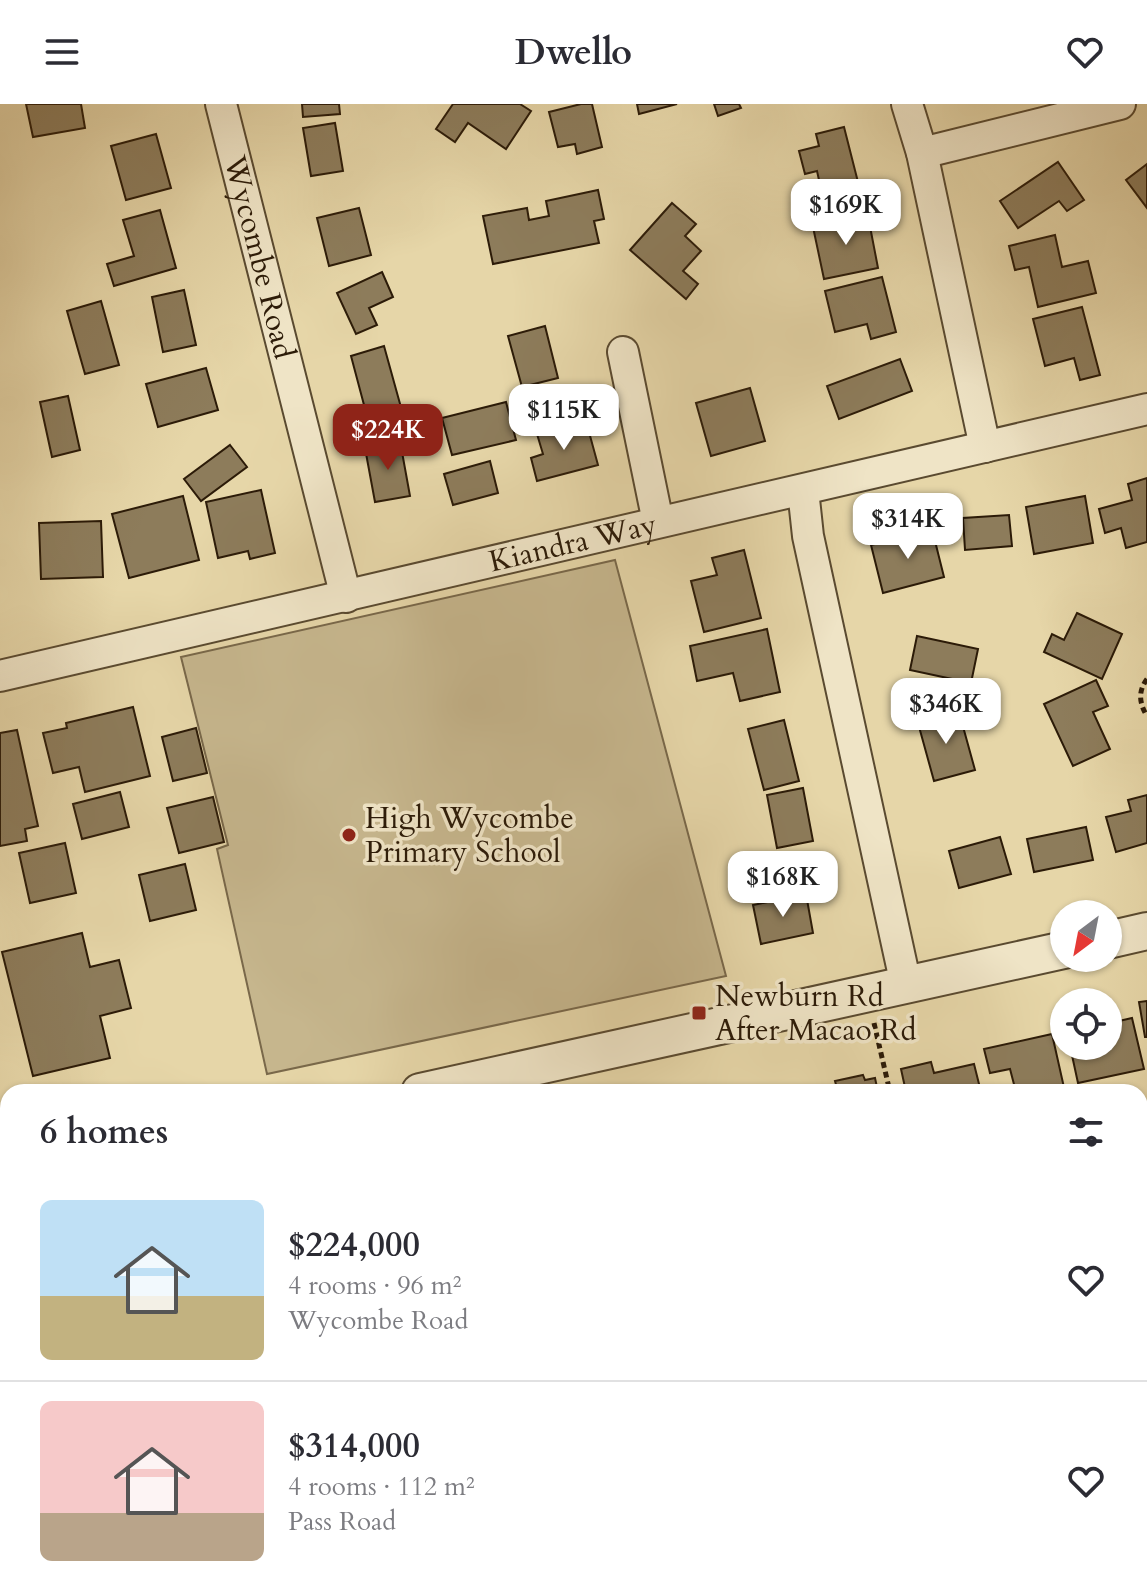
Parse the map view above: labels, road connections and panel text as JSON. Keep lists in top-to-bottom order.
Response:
{
  "streets": {
    "street": ["Wycombe Road", "Kiandra Way"]
  },
  "crossings": [
    ["Wycombe Road", "Kiandra Way"]
  ],
  "places": {
    "other": ["High Wycombe Primary School"],
    "transit": ["Newburn Rd After Macao Rd"]
  },
  "north": "bottom left",
  "page": {
    "header": "Dwello",
    "price": [
      "$169K",
      "$115K",
      "$224K",
      "$314K",
      "$346K",
      "$168K"
    ],
    "heading": "6 homes",
    "list": [
      {
        "name": "$224,000",
        "note": "4 rooms · 96 m² · Wycombe Road"
      },
      {
        "name": "$314,000",
        "note": "4 rooms · 112 m² · Pass Road"
      }
    ]
  }
}
